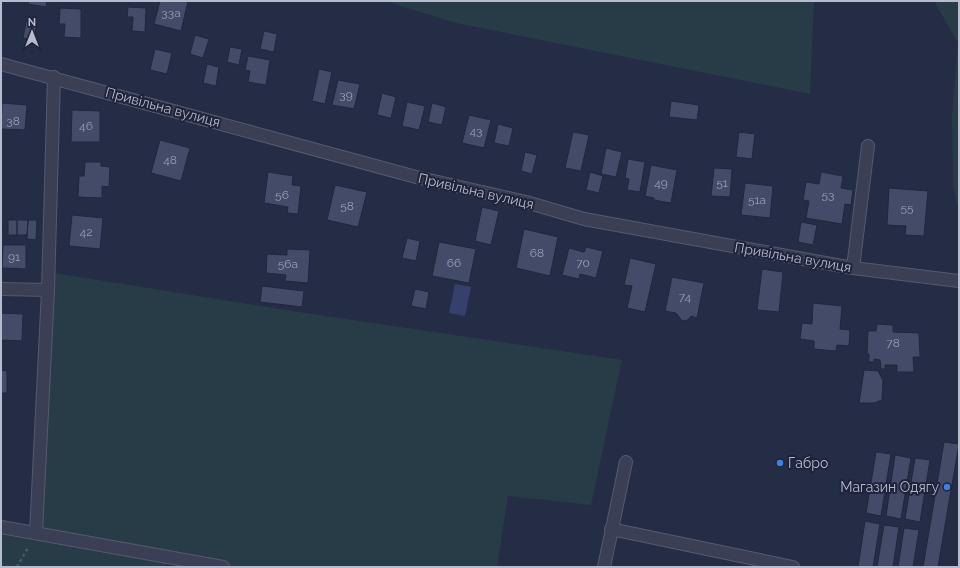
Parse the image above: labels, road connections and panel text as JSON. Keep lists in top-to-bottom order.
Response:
{
  "streets": {
    "street": ["Привільна вулиця"]
  },
  "places": ["Габро", "Магазин Одягу"],
  "house_numbers": [
    "33а",
    "39",
    "38",
    "46",
    "43",
    "48",
    "49",
    "51",
    "56",
    "53",
    "51а",
    "58",
    "55",
    "42",
    "68",
    "91",
    "66",
    "70",
    "56а",
    "74",
    "78"
  ],
  "north": "top"
}
